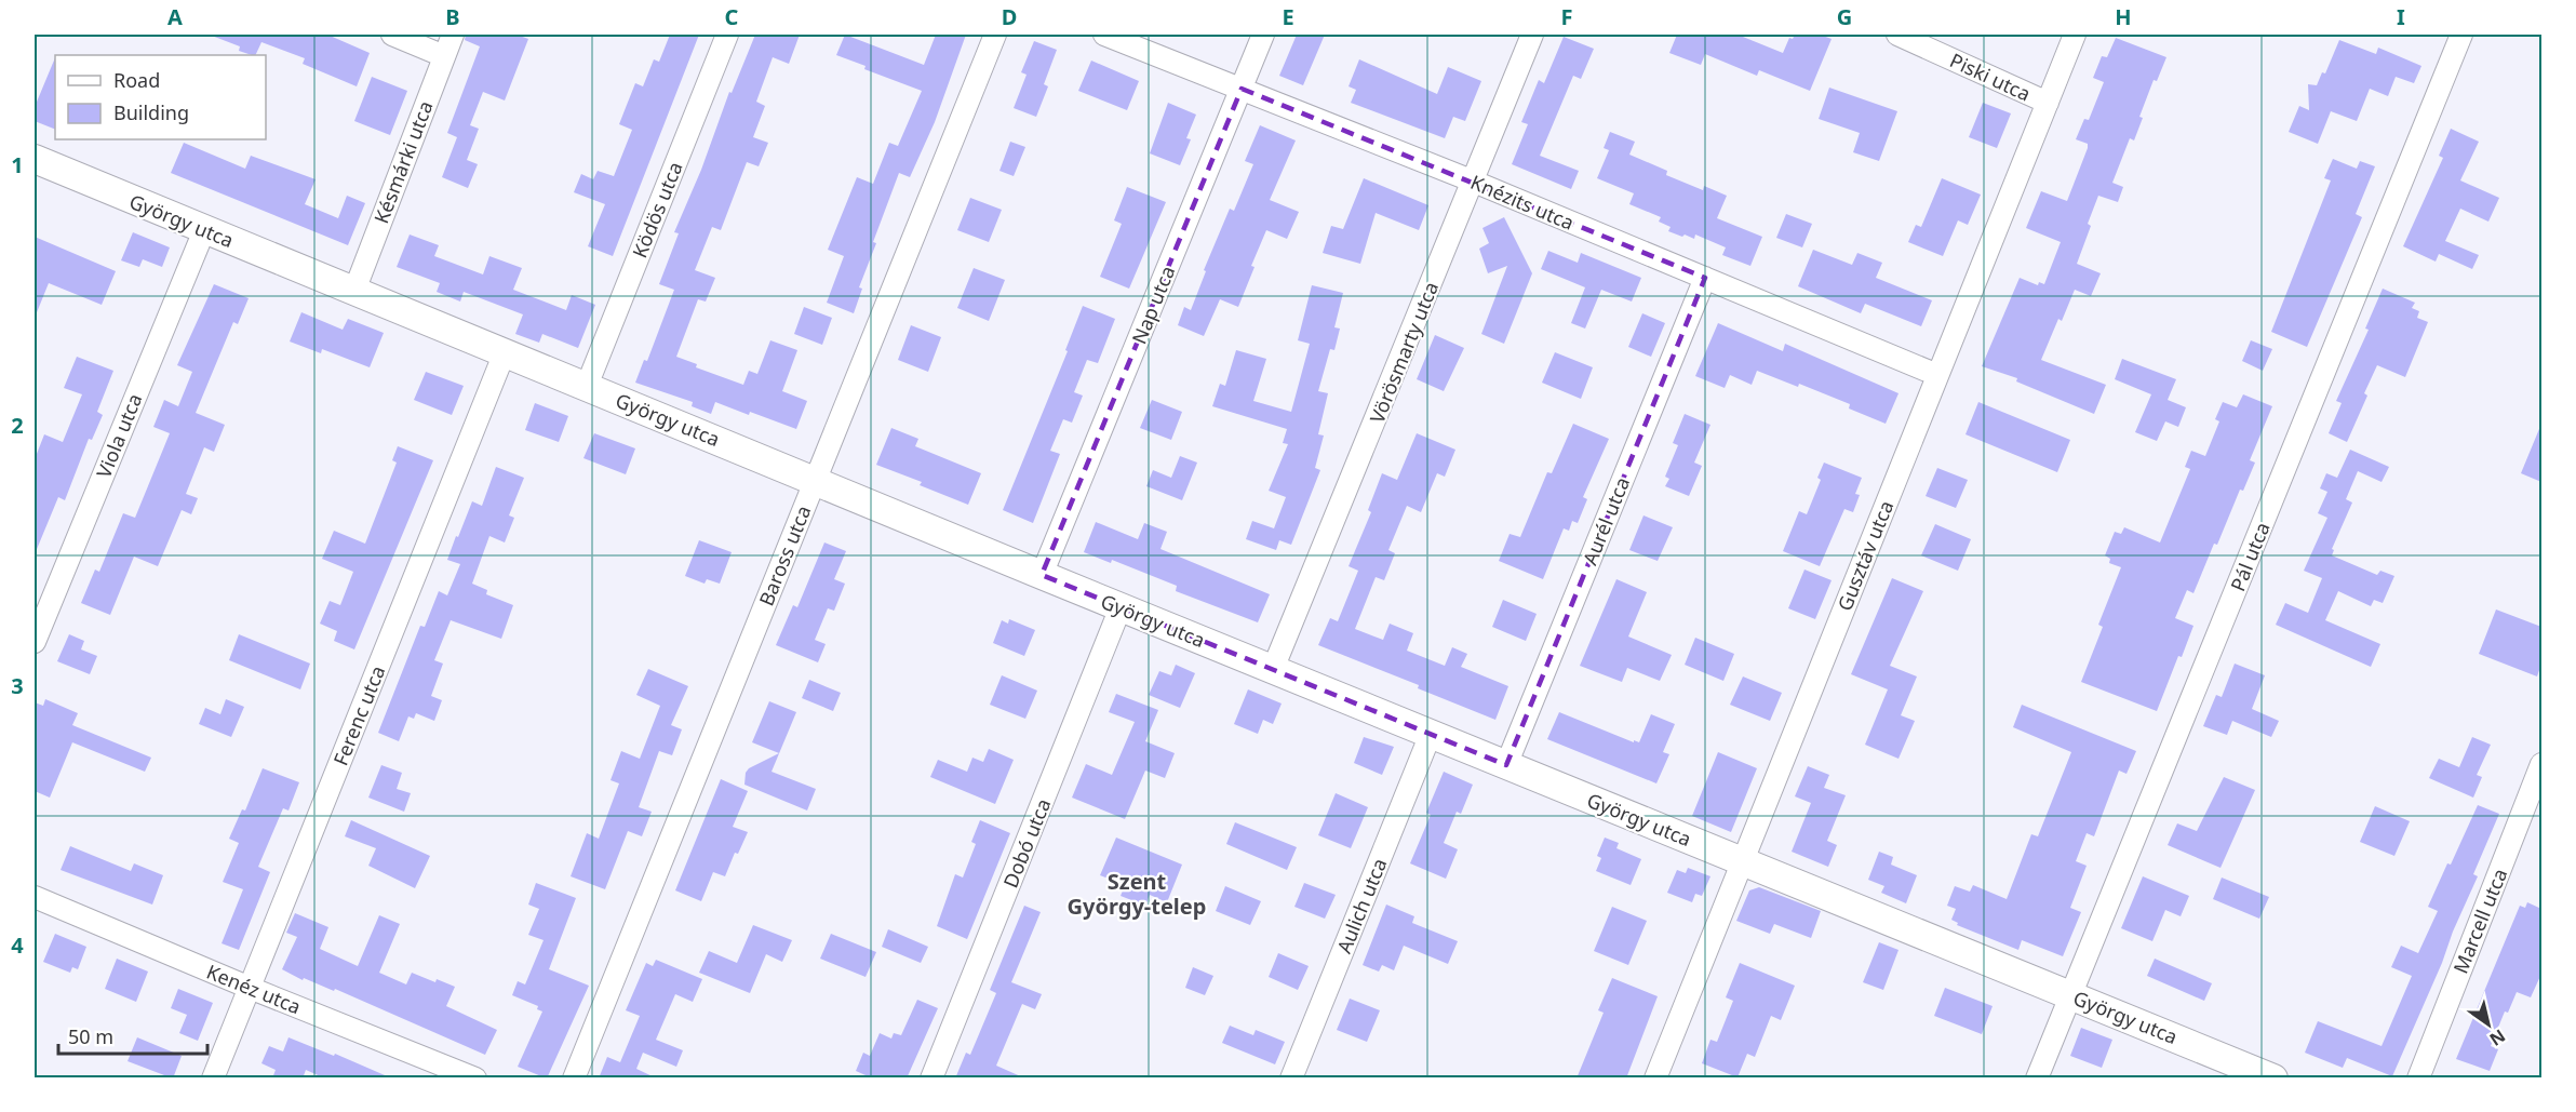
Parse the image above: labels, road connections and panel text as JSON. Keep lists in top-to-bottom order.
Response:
{
  "streets": {
    "street": [
      "Piski utca",
      "Késmárki utca",
      "Knézits utca",
      "Ködös utca",
      "György utca",
      "Nap utca",
      "Vörösmarty utca",
      "Viola utca",
      "Aurél utca",
      "Baross utca",
      "Gusztáv utca",
      "Pál utca",
      "Ferenc utca",
      "Dobó utca",
      "Aulich utca",
      "Marcell utca",
      "Kenéz utca"
    ]
  },
  "crossings": [
    ["Piski utca", "Gusztáv utca"],
    ["Késmárki utca", "György utca"],
    ["Knézits utca", "Nap utca"],
    ["Knézits utca", "Vörösmarty utca"],
    ["Knézits utca", "Aurél utca"],
    ["Knézits utca", "Gusztáv utca"],
    ["Ködös utca", "György utca"],
    ["György utca", "Nap utca"],
    ["György utca", "Vörösmarty utca"],
    ["György utca", "Viola utca"],
    ["György utca", "Aurél utca"],
    ["György utca", "Baross utca"],
    ["György utca", "Gusztáv utca"],
    ["György utca", "Pál utca"],
    ["György utca", "Ferenc utca"],
    ["György utca", "Dobó utca"],
    ["György utca", "Aulich utca"],
    ["Ferenc utca", "Kenéz utca"]
  ],
  "districts": ["Szent György-telep"],
  "legend": ["Road", "Building"],
  "scale_bar": "50 m",
  "north": "bottom right",
  "grid": {
    "columns": [
      "A",
      "B",
      "C",
      "D",
      "E",
      "F",
      "G",
      "H",
      "I"
    ],
    "rows": [
      "1",
      "2",
      "3",
      "4"
    ]
  }
}
